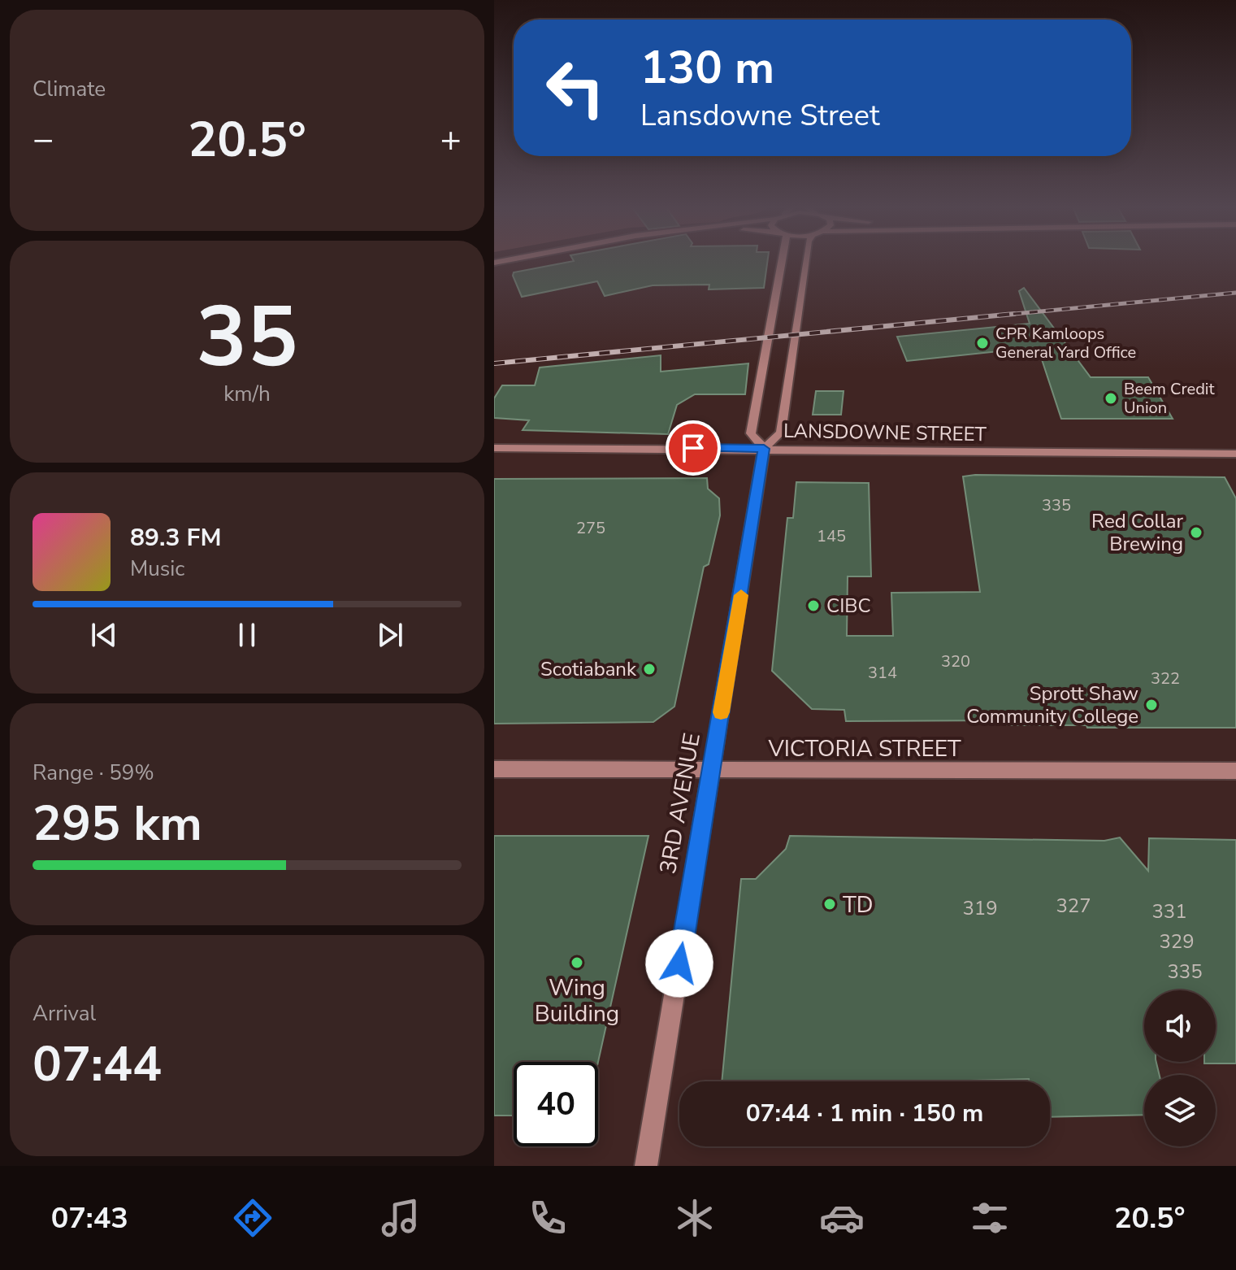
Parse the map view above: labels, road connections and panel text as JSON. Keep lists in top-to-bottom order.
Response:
{
  "streets": {
    "street": ["LANSDOWNE STREET", "VICTORIA STREET", "3RD AVENUE"]
  },
  "crossings": [
    ["LANSDOWNE STREET", "3RD AVENUE"],
    ["VICTORIA STREET", "3RD AVENUE"]
  ],
  "places": [
    "CPR Kamloops General Yard Office",
    "Beem Credit Union",
    "Red Collar Brewing",
    "CIBC",
    "Scotiabank",
    "Sprott Shaw Community College",
    "TD",
    "Wing Building"
  ],
  "house_numbers": [
    "335",
    "275",
    "145",
    "320",
    "314",
    "322",
    "327",
    "319",
    "331",
    "329",
    "335"
  ],
  "page": {
    "tile": [
      "Climate",
      ["35", "km/h"],
      ["Range · 59%", "295 km"],
      ["Arrival", "07:44"]
    ],
    "turn": ["130 m", "Lansdowne Street"],
    "heat": ["−", "20.5°", "+"],
    "song": ["89.3 FM", "Music"],
    "limit": "40",
    "trip": "07:44 · 1 min · 150 m",
    "tabs": ["07:43", "20.5°"]
  }
}
